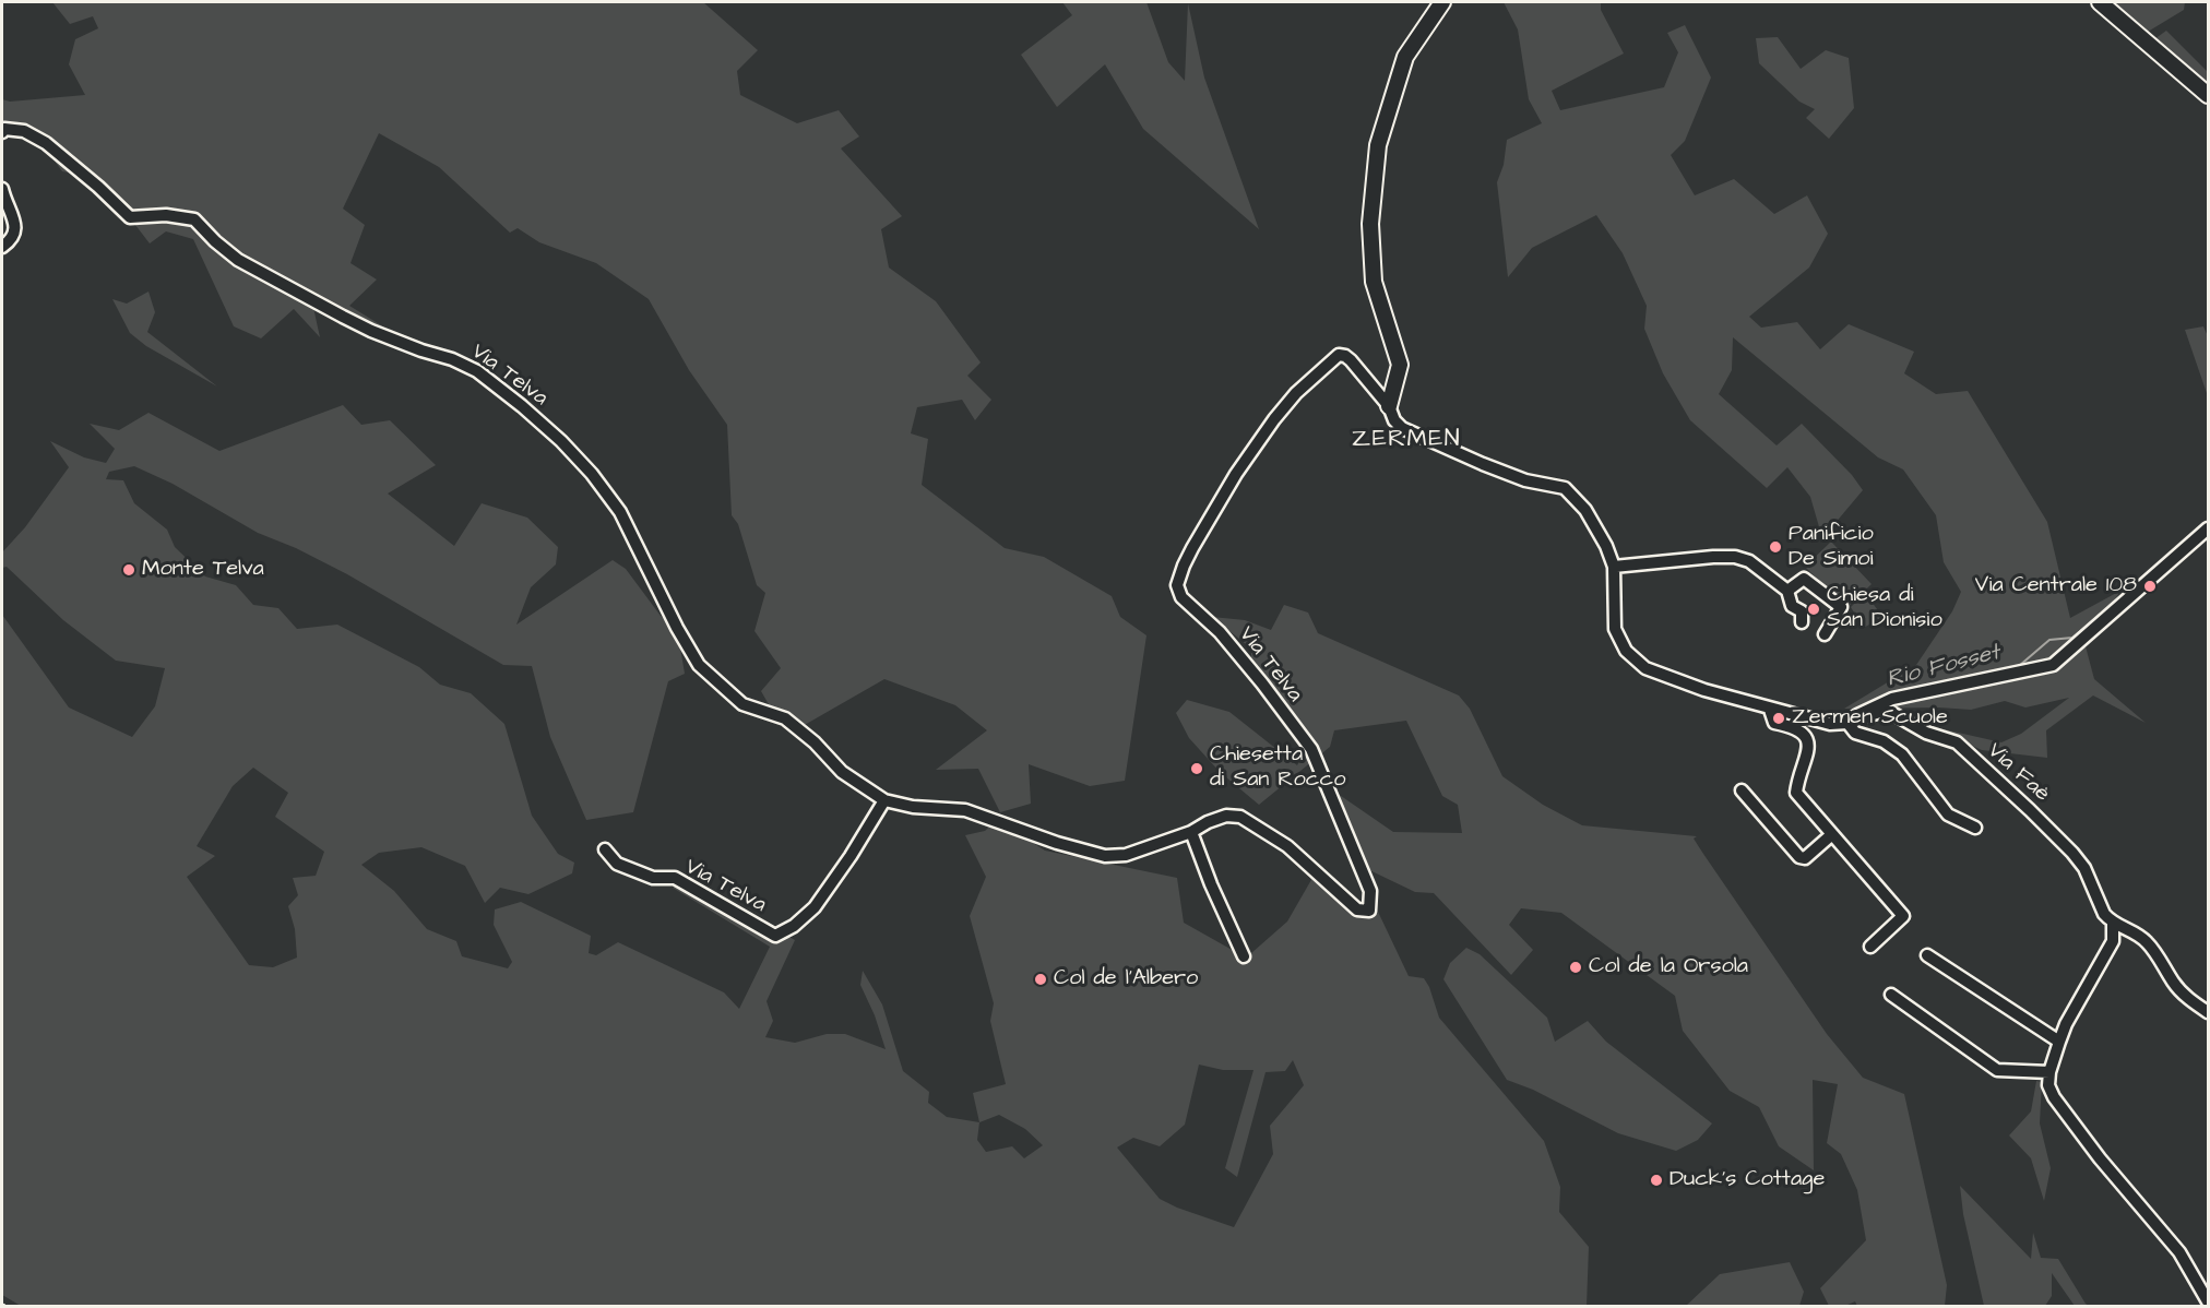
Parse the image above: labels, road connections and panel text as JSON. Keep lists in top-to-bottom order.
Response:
{
  "streets": {
    "street": ["Via Telva", "Via Faè"]
  },
  "districts": ["ZERMEN"],
  "water": ["Rio Fosset"],
  "places": [
    "Panificio De Simoi",
    "Monte Telva",
    "Via Centrale 108",
    "Chiesa di San Dionisio",
    "Zermen Scuole",
    "Chiesetta di San Rocco",
    "Col de la Orsola",
    "Col de l'Albero",
    "Duck's Cottage"
  ]
}
